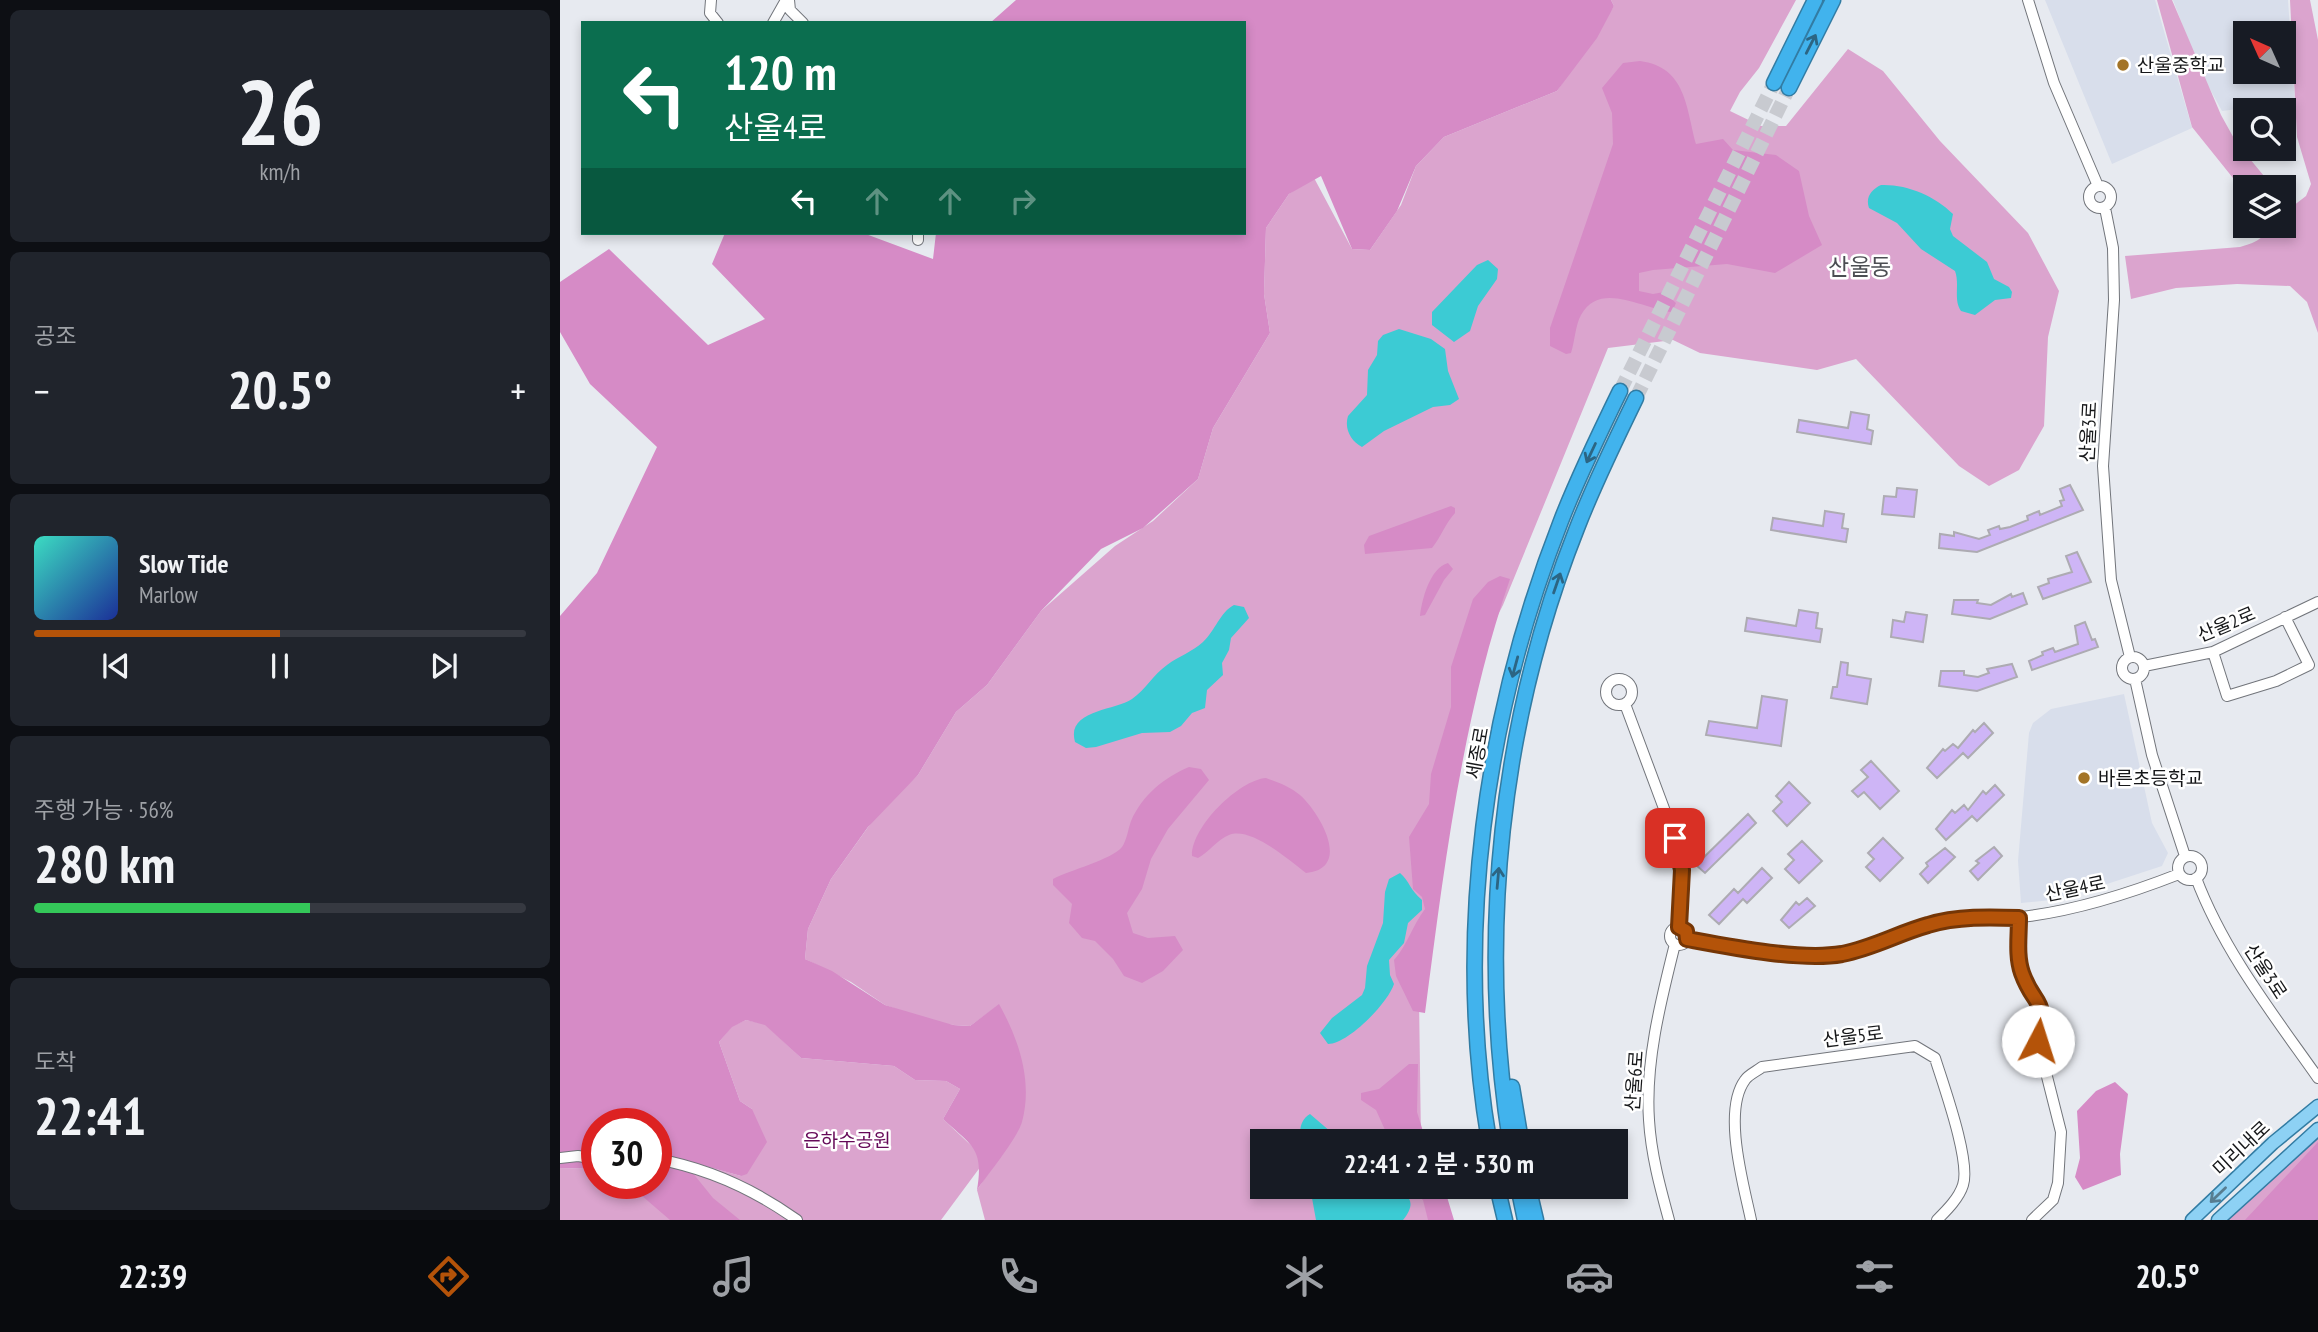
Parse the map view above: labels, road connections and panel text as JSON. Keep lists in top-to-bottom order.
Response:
{
  "streets": {
    "highway": ["세종로"],
    "main road": ["미리내로"],
    "street": [
      "산울3로",
      "산울2로",
      "산울4로",
      "산울5로",
      "산울6로"
    ]
  },
  "crossings": [
    ["산울3로", "산울2로"],
    ["산울3로", "산울4로"],
    ["산울4로", "산울6로"]
  ],
  "districts": ["산울동"],
  "parks": ["은하수공원"],
  "places": ["산울중학교", "바른초등학교"],
  "north": "top left",
  "page": {
    "tile": [
      ["26", "km/h"],
      "공조",
      ["주행 가능 · 56%", "280 km"],
      ["도착", "22:41"]
    ],
    "turn": ["120 m", "산울4로"],
    "heat": ["−", "20.5°", "+"],
    "song": ["Slow Tide", "Marlow"],
    "limit": "30",
    "trip": "22:41 · 2 분 · 530 m",
    "tabs": ["22:39", "20.5°"]
  }
}
